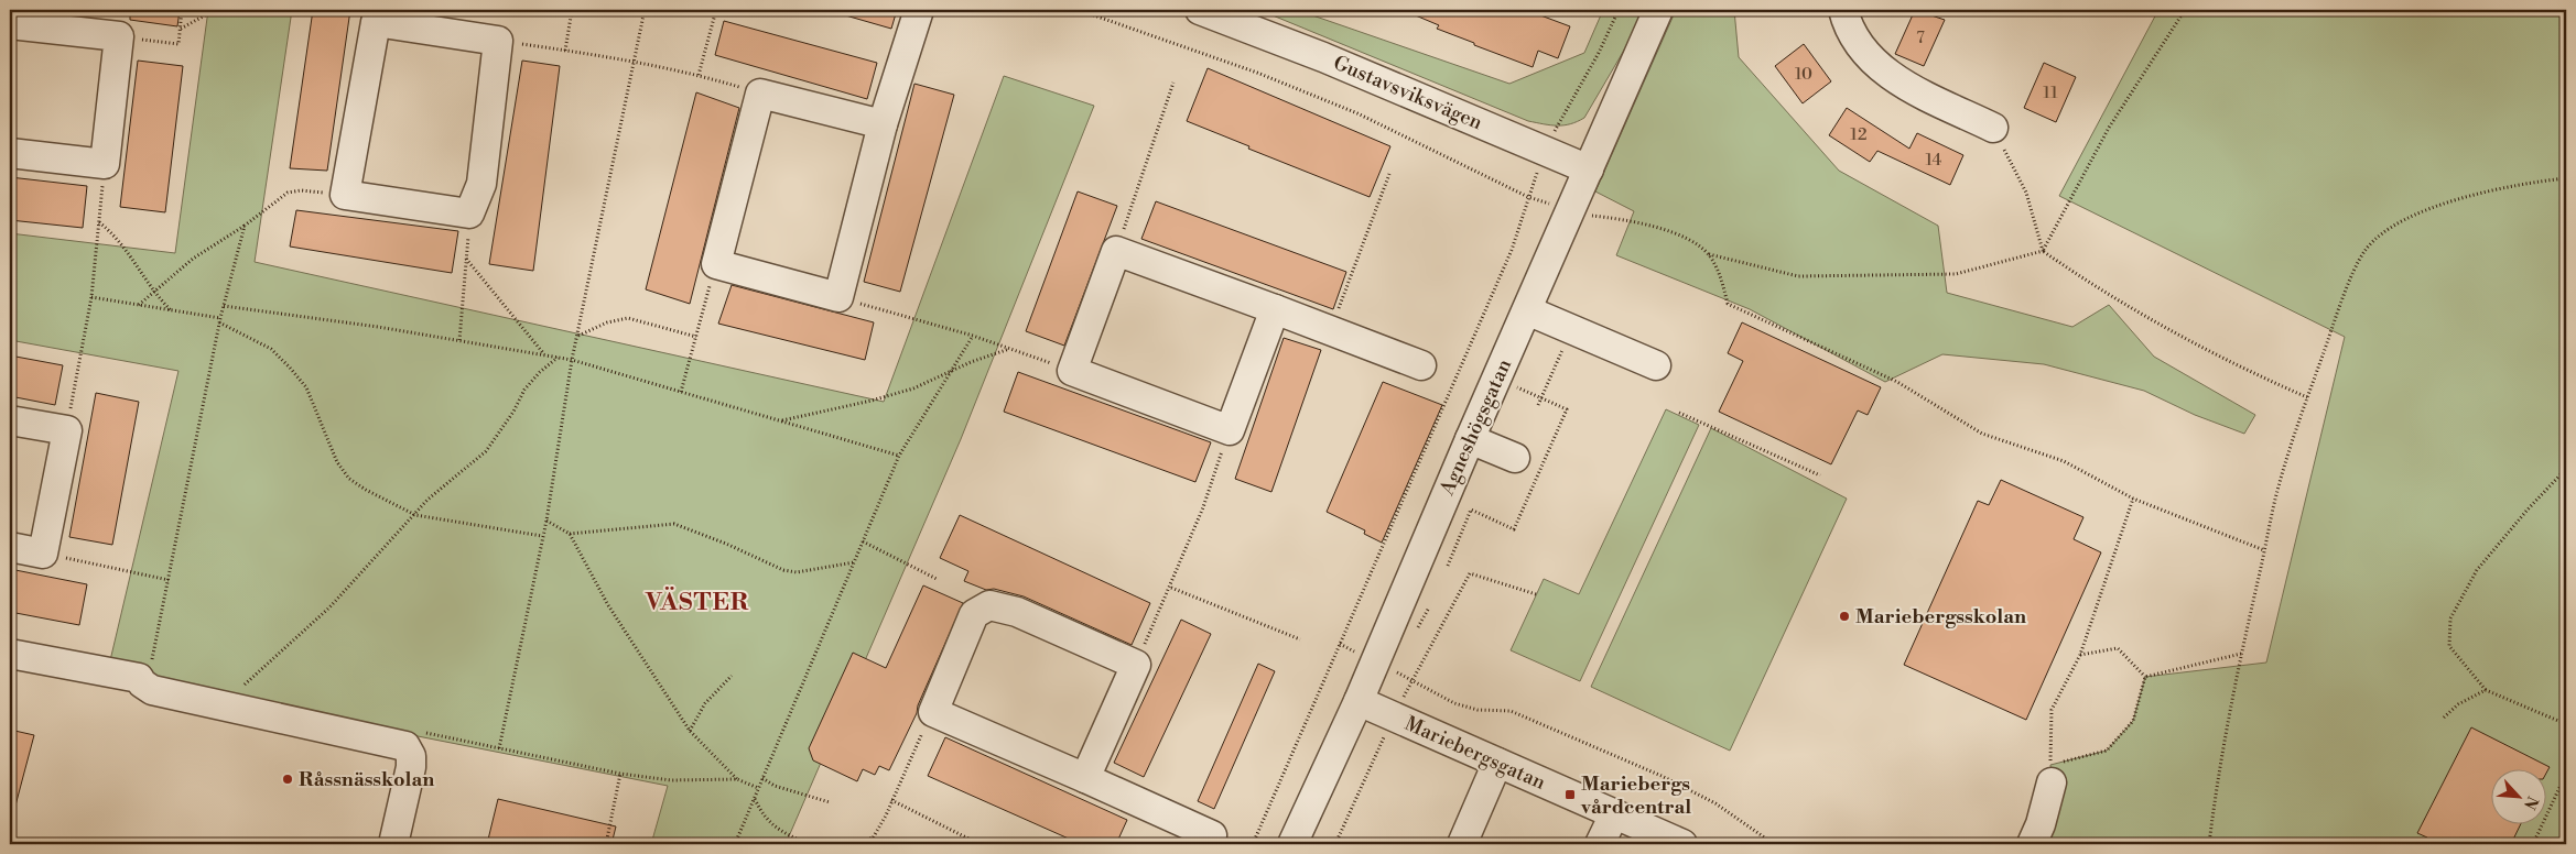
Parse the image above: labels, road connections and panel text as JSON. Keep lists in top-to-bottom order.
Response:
{
  "streets": {
    "street": ["Gustavsviksvägen", "Agneshögsgatan", "Mariebergsgatan"]
  },
  "crossings": [
    ["Gustavsviksvägen", "Agneshögsgatan"],
    ["Agneshögsgatan", "Mariebergsgatan"]
  ],
  "districts": ["VÄSTER"],
  "places": {
    "other": ["Mariebergsskolan", "Råssnässkolan"],
    "transit": ["Mariebergs vårdcentral"]
  },
  "house_numbers": [
    "7",
    "10",
    "11",
    "12",
    "14"
  ],
  "north": "bottom right"
}
